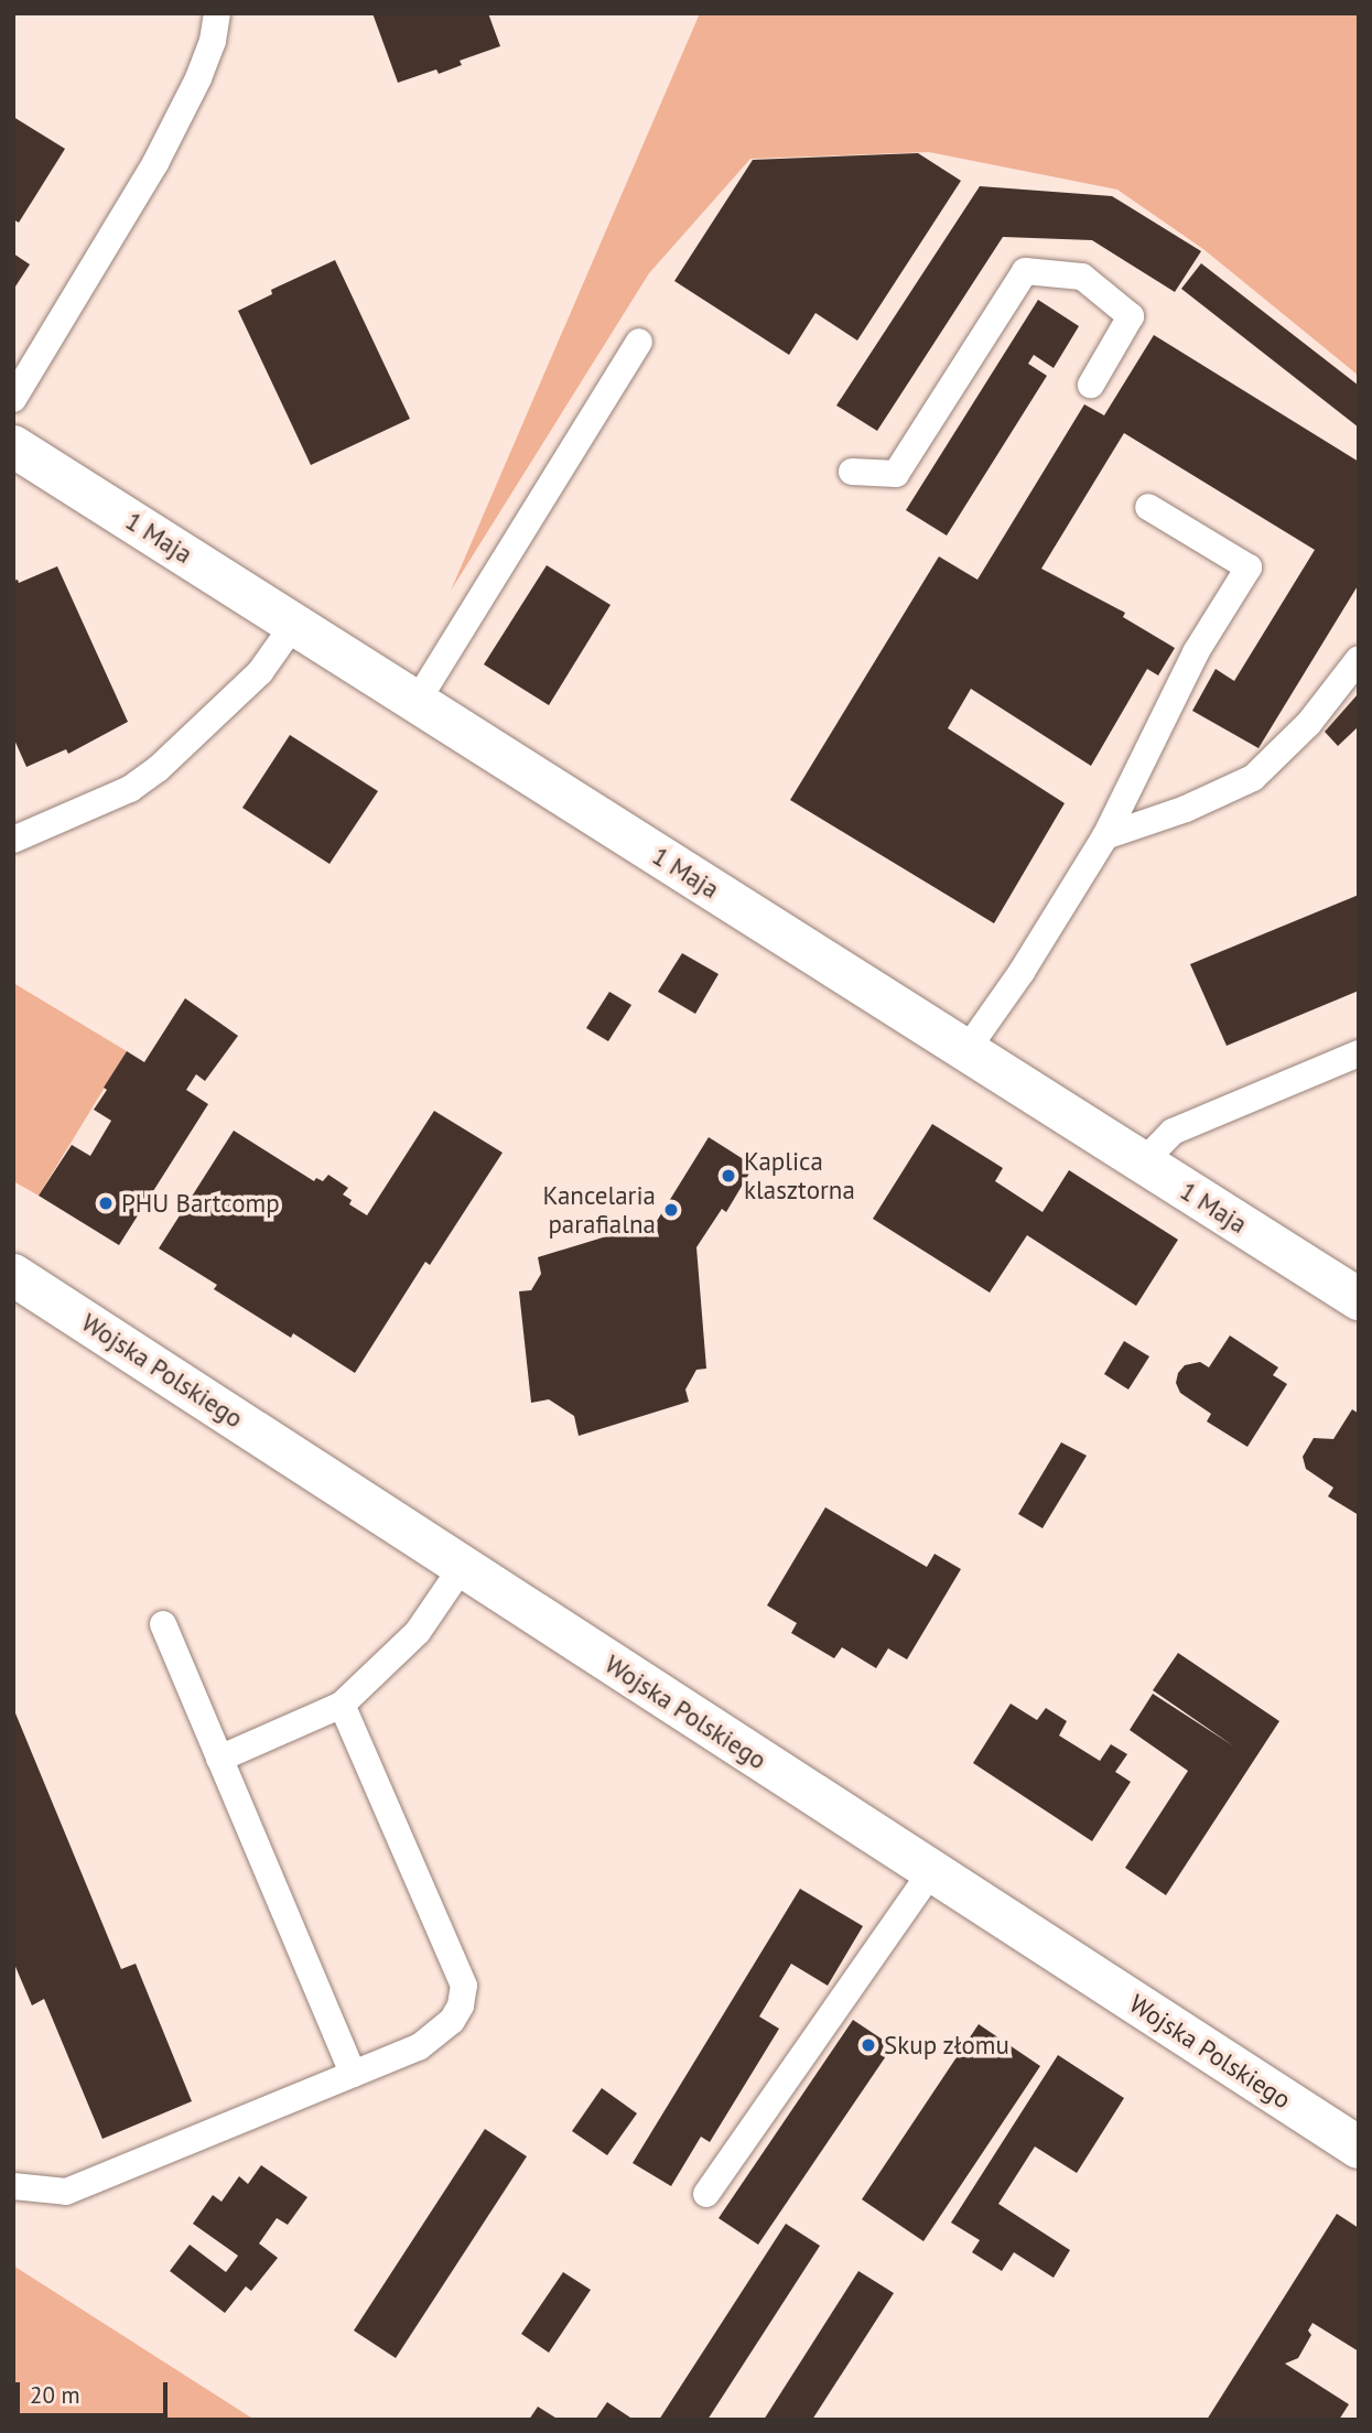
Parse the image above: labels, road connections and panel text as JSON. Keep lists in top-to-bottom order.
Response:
{
  "streets": {
    "street": ["1 Maja", "Wojska Polskiego"]
  },
  "places": [
    "Kaplica klasztorna",
    "PHU Bartcomp",
    "Kancelaria parafialna",
    "Skup złomu"
  ],
  "scale_bar": "20 m"
}
